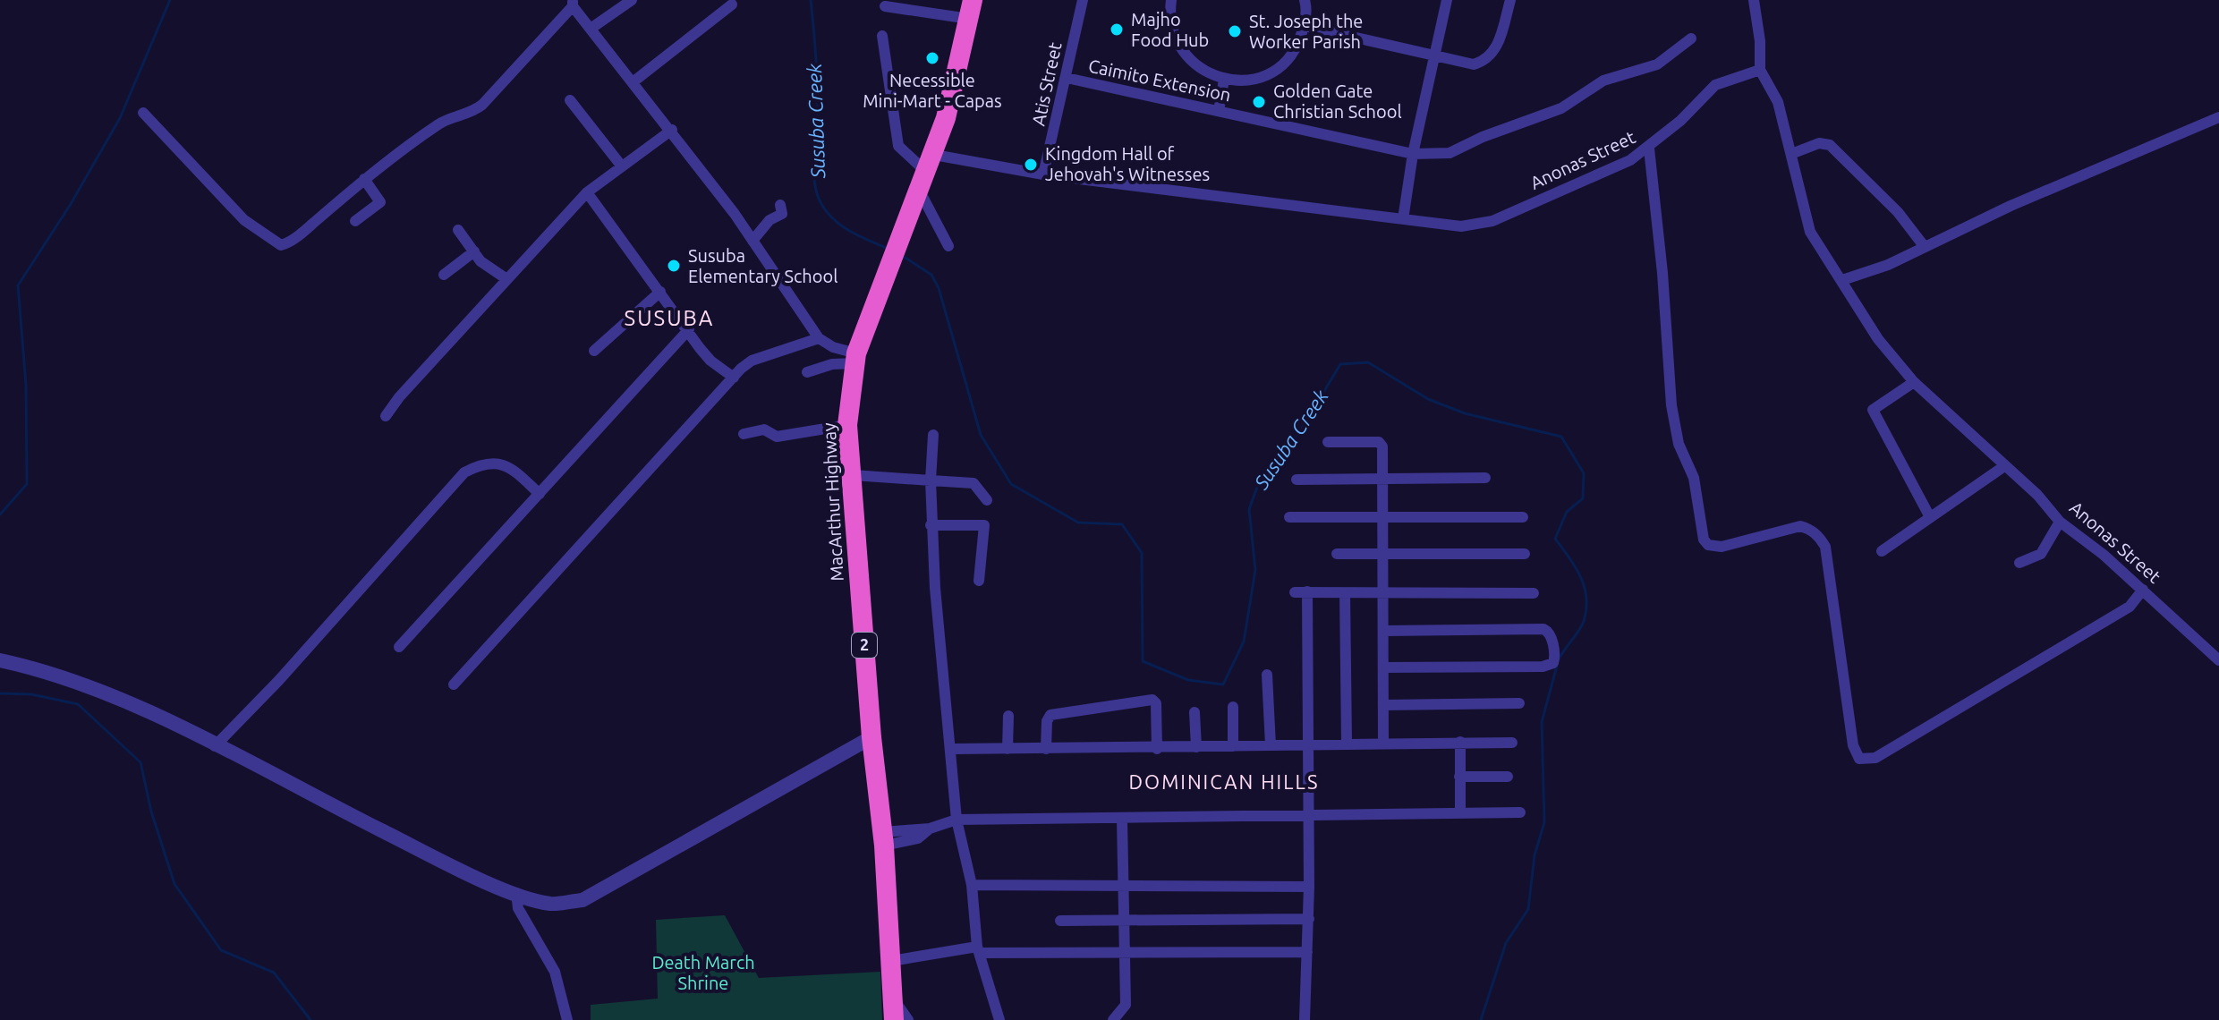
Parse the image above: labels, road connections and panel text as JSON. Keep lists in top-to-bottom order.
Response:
{
  "streets": {
    "highway": ["MacArthur Highway", "2"],
    "street": ["Caimito Extension", "Atis Street", "Anonas Street"]
  },
  "crossings": [
    ["Caimito Extension", "Atis Street"],
    ["Atis Street", "Anonas Street"],
    ["Anonas Street", "MacArthur Highway"]
  ],
  "districts": ["SUSUBA", "DOMINICAN HILLS"],
  "water": ["Susuba Creek"],
  "parks": ["Death March Shrine"],
  "places": [
    "Majho Food Hub",
    "St. Joseph the Worker Parish",
    "Necessible Mini-Mart - Capas",
    "Golden Gate Christian School",
    "Kingdom Hall of Jehovah's Witnesses",
    "Susuba Elementary School"
  ]
}
